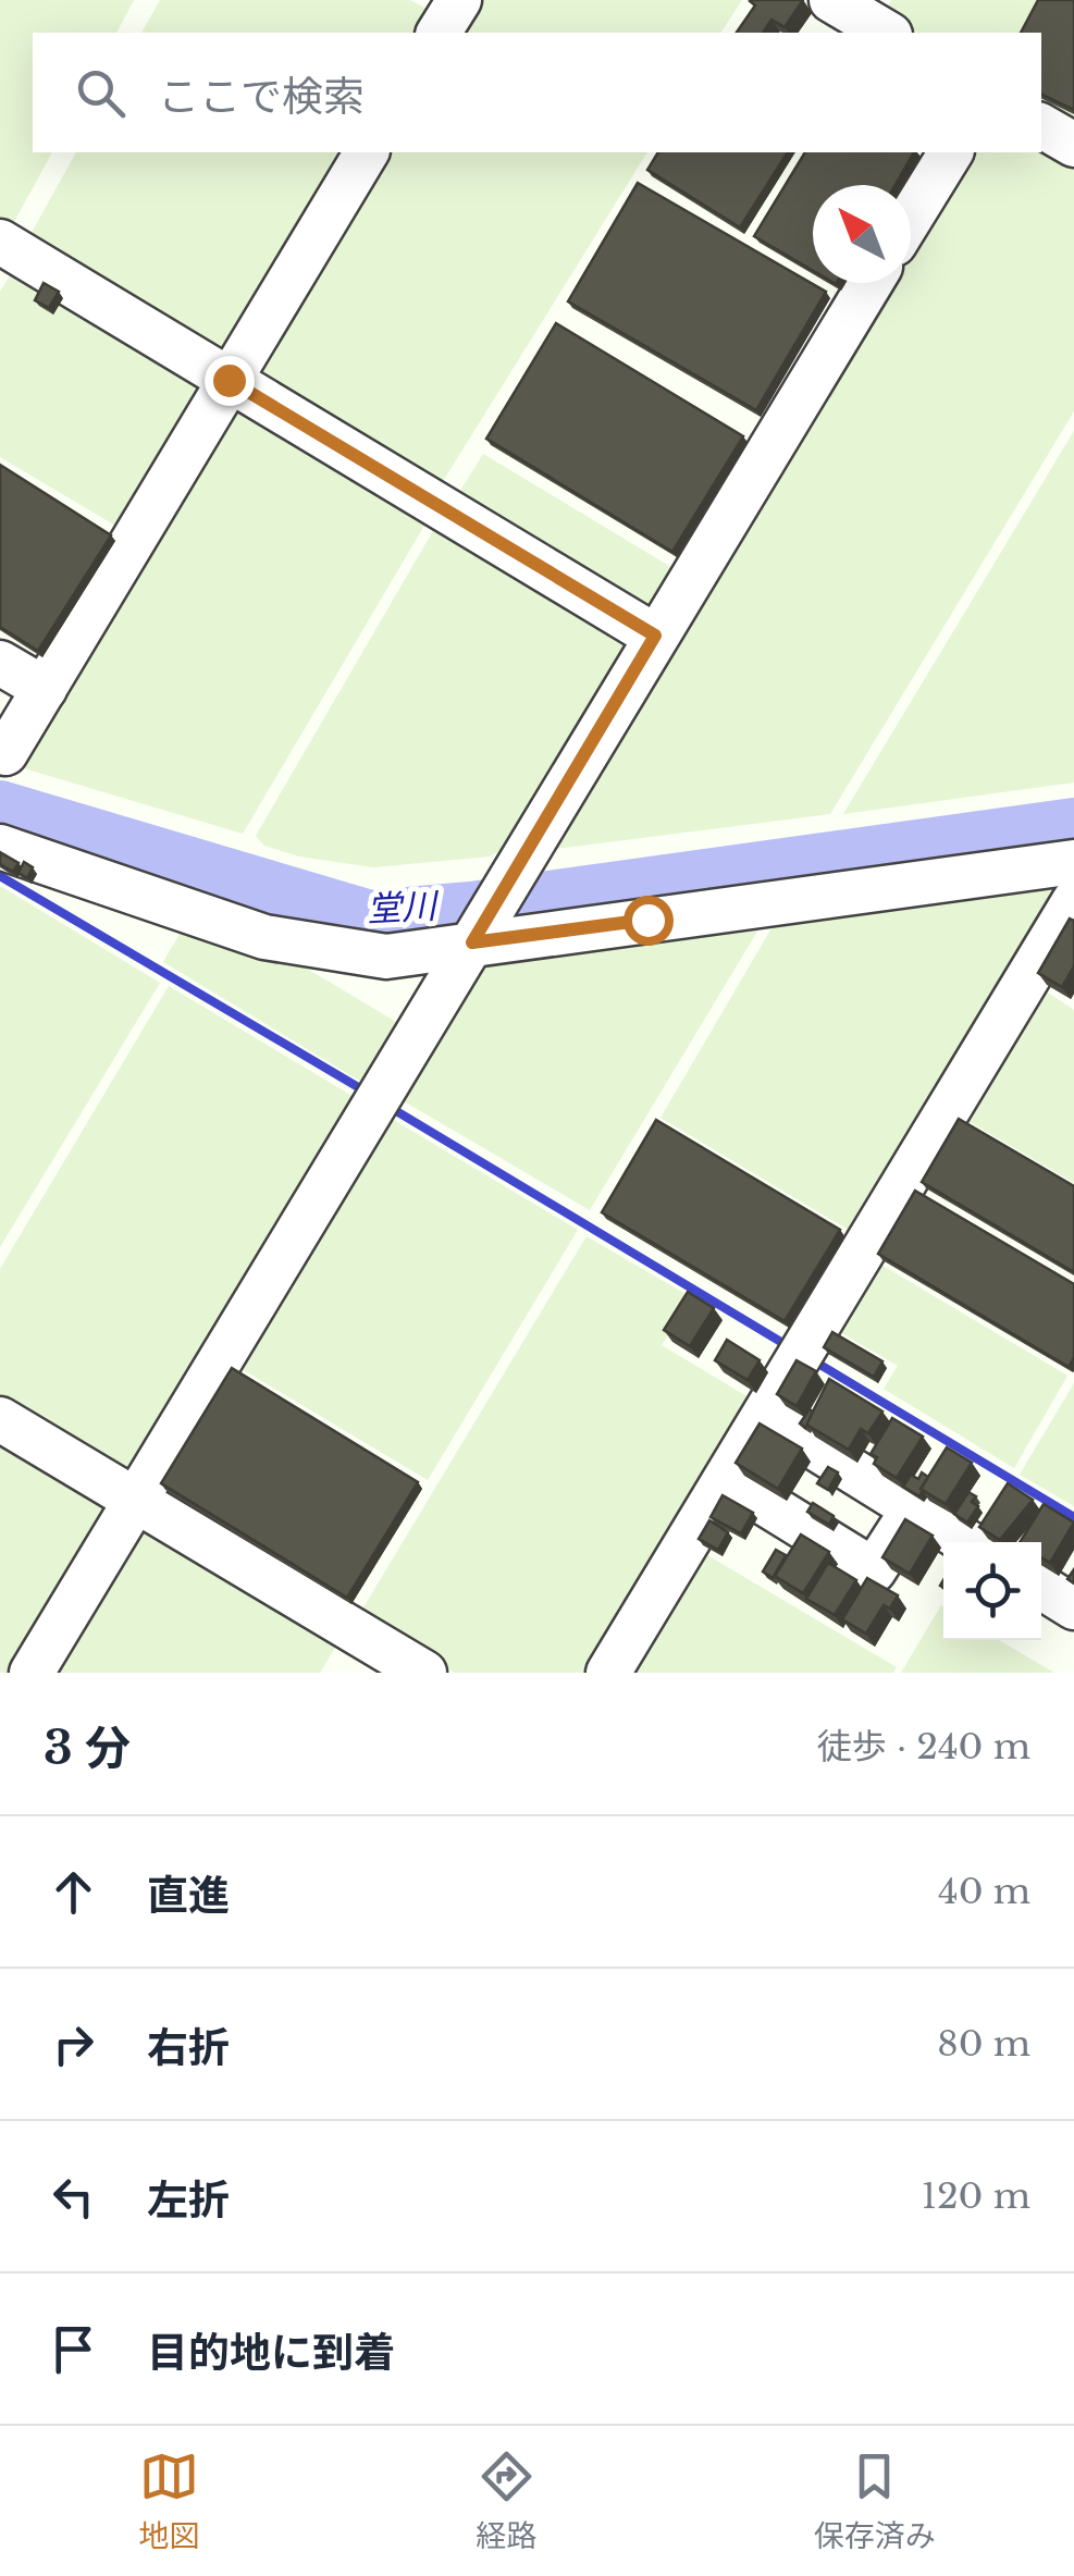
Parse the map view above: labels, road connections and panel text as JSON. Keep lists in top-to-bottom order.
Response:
{
  "water": ["堂川"],
  "north": "top left",
  "page": {
    "search": "ここで検索",
    "heading": ["3 分", "徒歩 · 240 m"],
    "list": [
      ["直進", "40 m"],
      ["右折", "80 m"],
      ["左折", "120 m"],
      "目的地に到着"
    ],
    "nav": ["地図", "経路", "保存済み"]
  }
}
